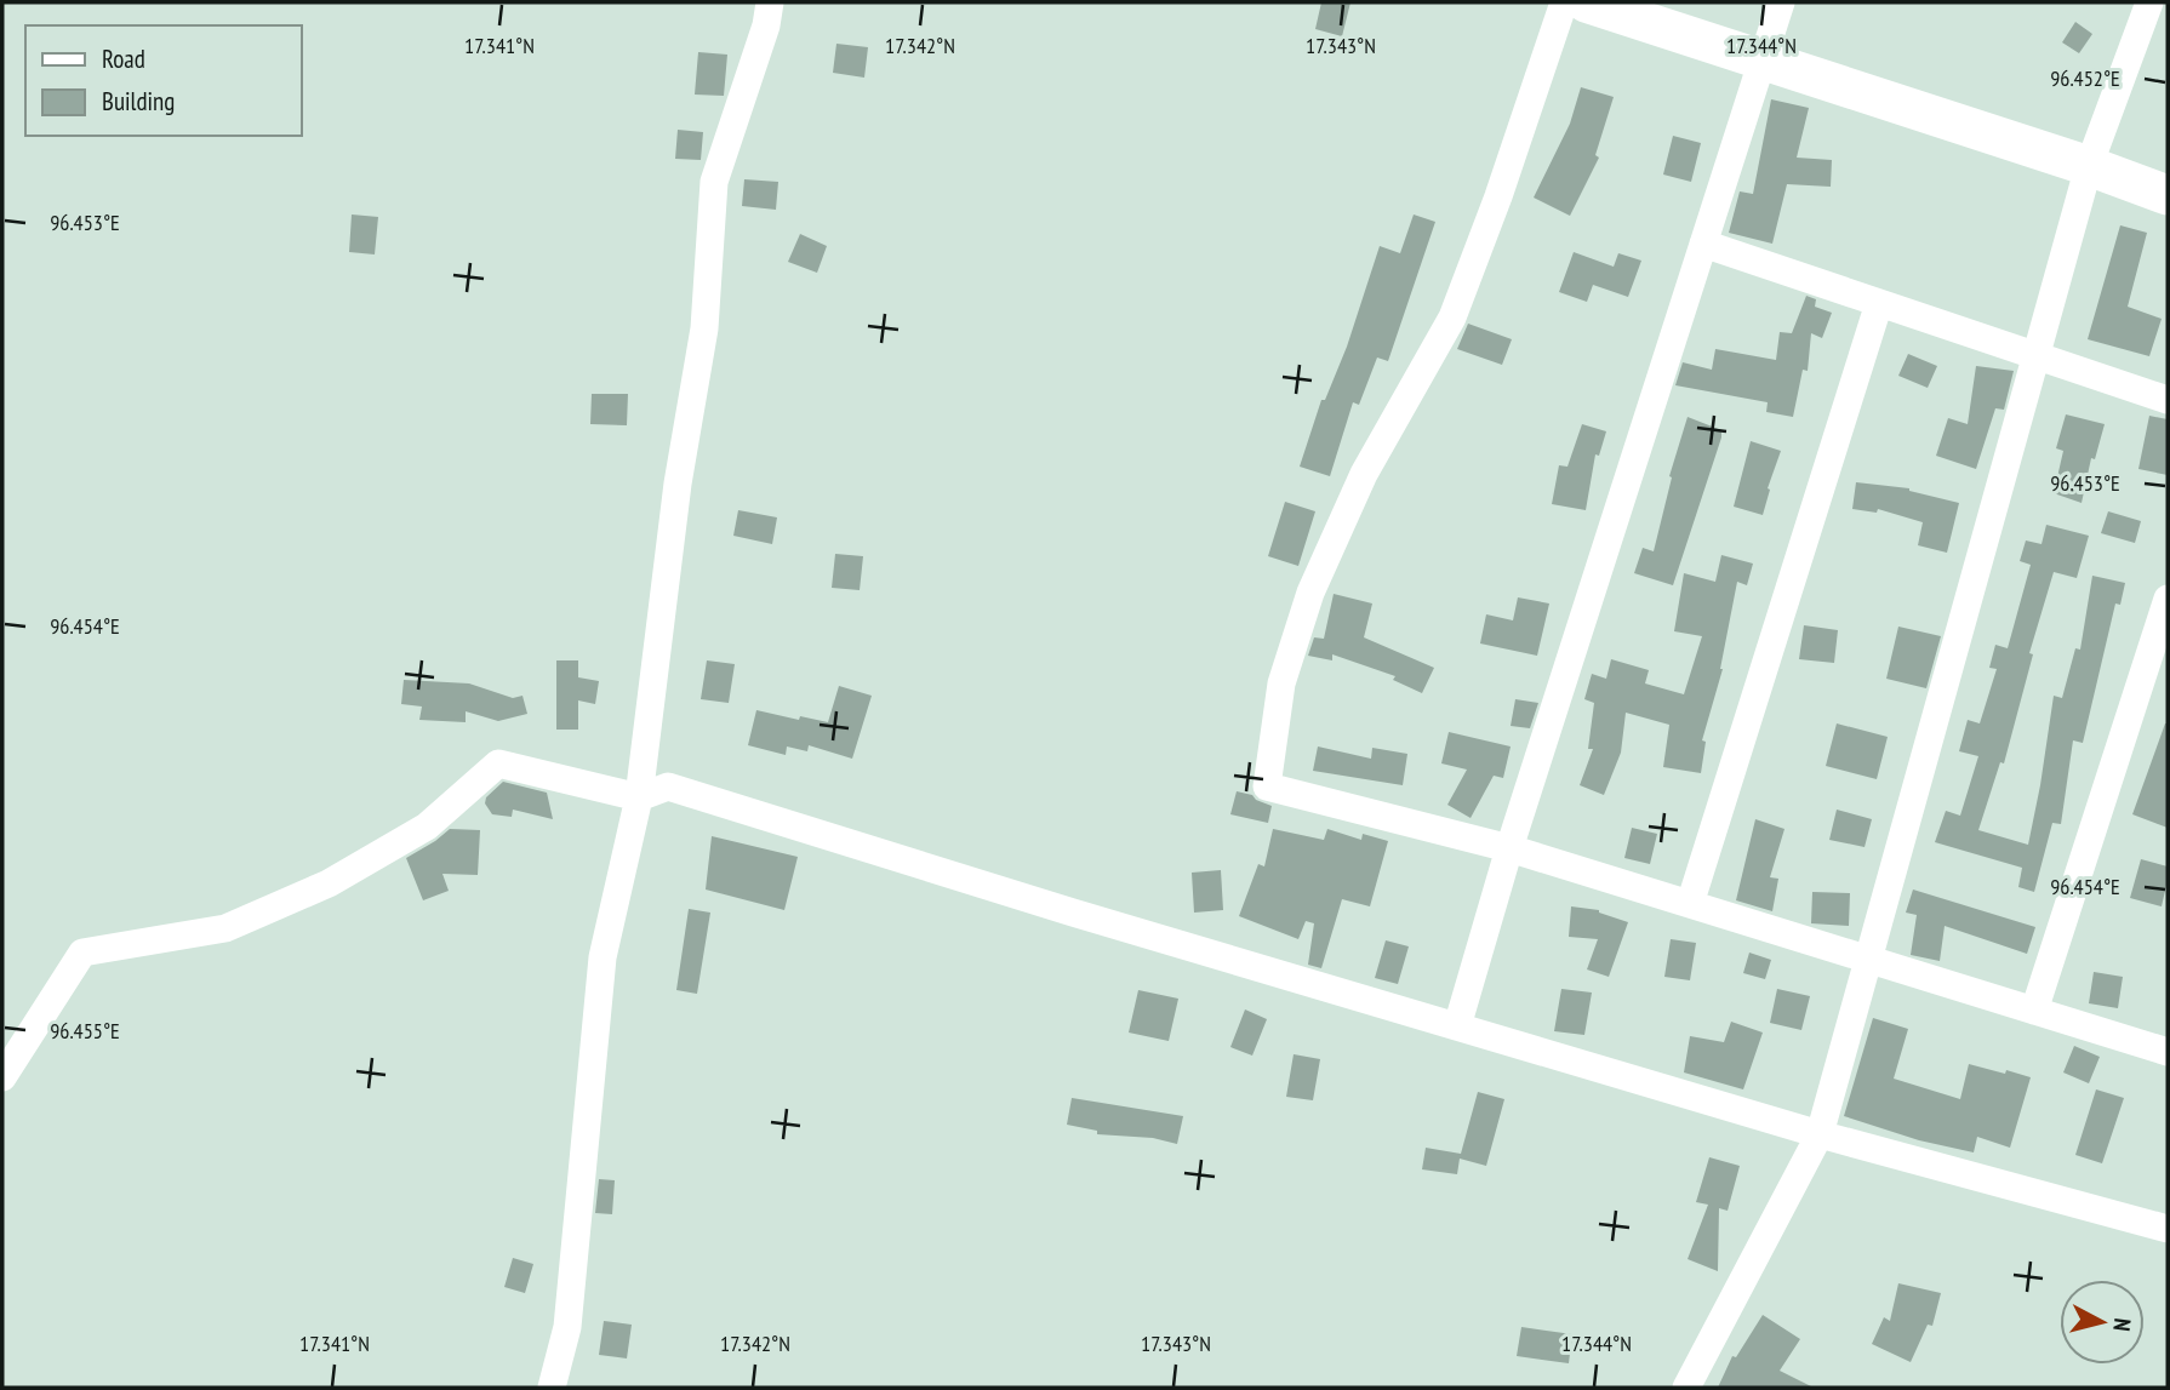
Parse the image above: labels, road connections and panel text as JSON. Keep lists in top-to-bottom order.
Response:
{
  "legend": ["Road", "Building"],
  "north": "right",
  "coordinates": [
    "17.341°N",
    "17.342°N",
    "17.343°N",
    "17.344°N",
    "96.452°E",
    "96.453°E",
    "96.454°E",
    "96.455°E"
  ]
}
